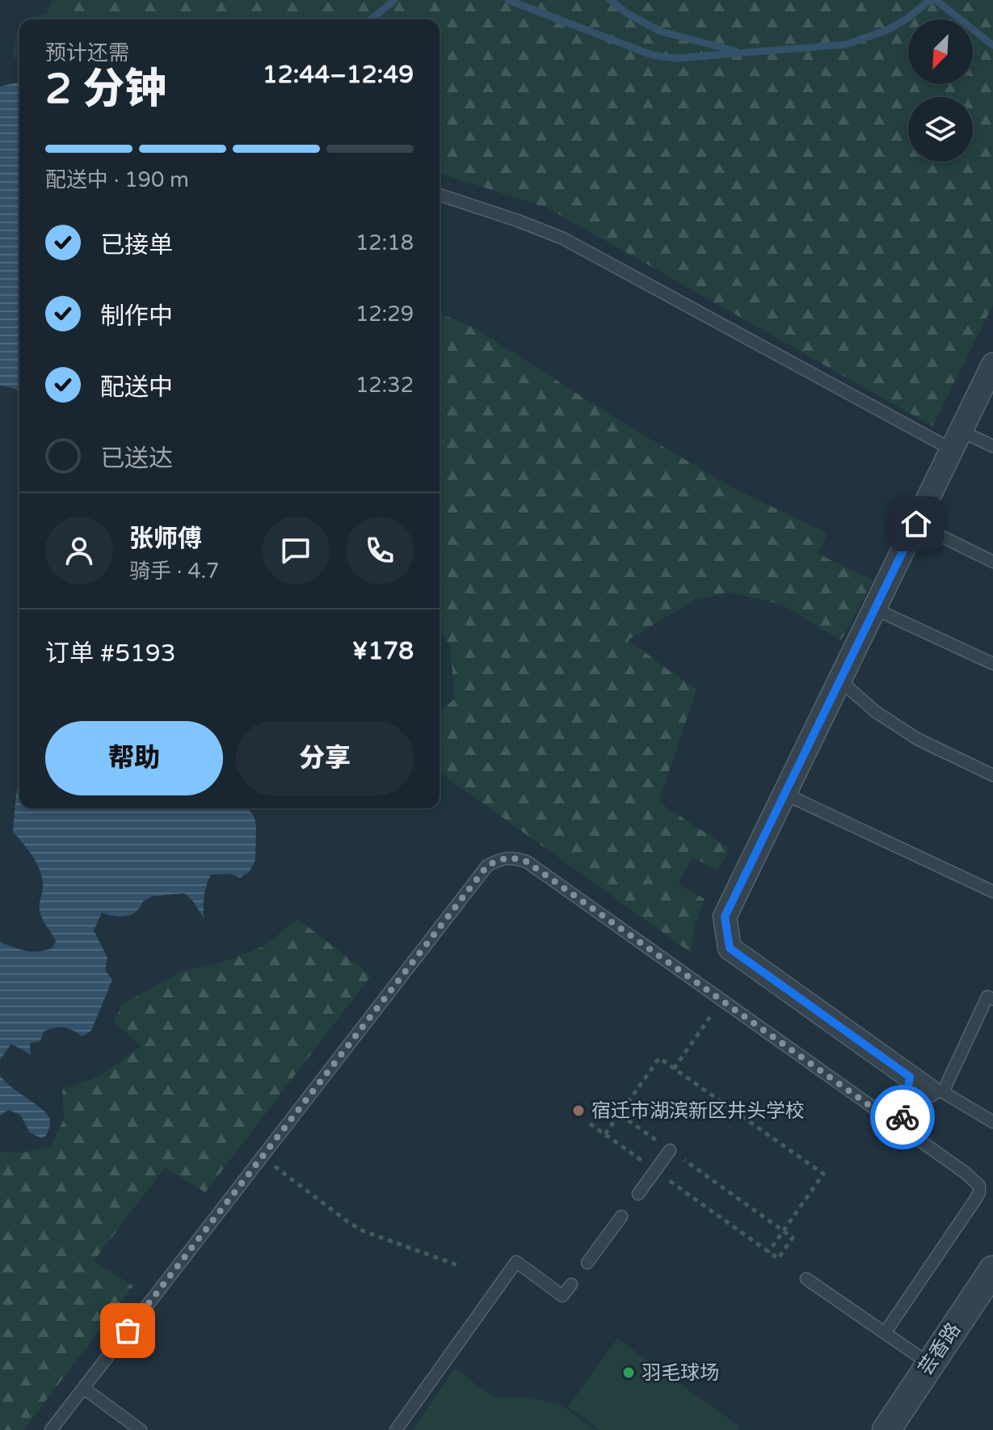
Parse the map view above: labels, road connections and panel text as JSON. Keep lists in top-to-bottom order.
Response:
{
  "streets": {
    "street": ["芸香路"]
  },
  "places": ["宿迁市湖滨新区井头学校", "羽毛球场"],
  "north": "bottom left",
  "page": {
    "heading": ["2 分钟", "预计还需", "12:44–12:49"],
    "panel": [
      "张师傅",
      "骑手 · 4.7",
      "订单 #5193",
      "¥178"
    ],
    "bar": "配送中 · 190 m",
    "list": [
      ["已接单", "12:18"],
      ["制作中", "12:29"],
      ["配送中", "12:32"],
      "已送达"
    ],
    "buttons": ["帮助", "分享"]
  }
}
